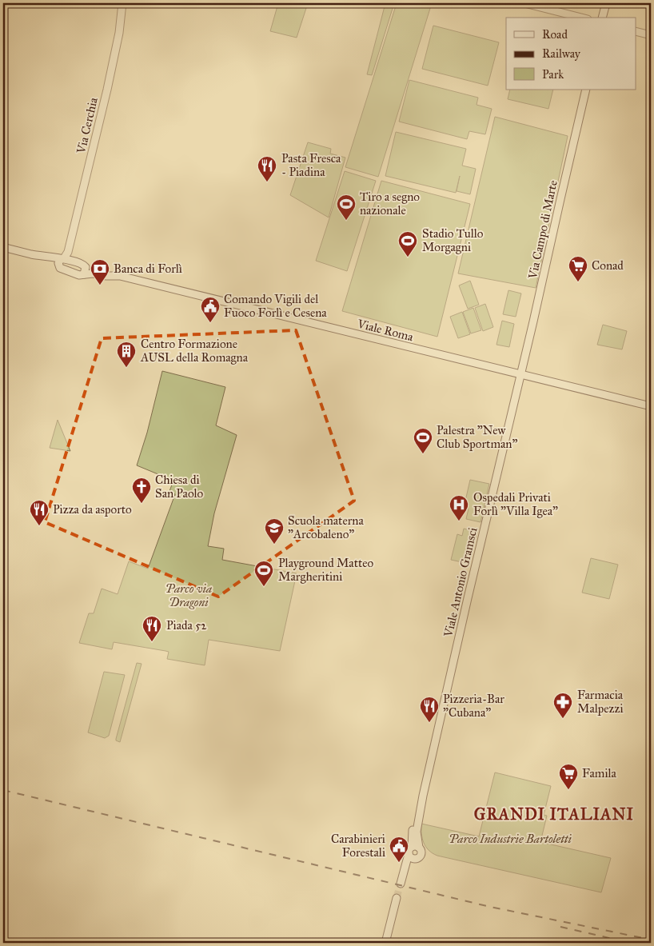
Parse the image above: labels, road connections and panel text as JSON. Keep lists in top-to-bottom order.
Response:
{
  "streets": {
    "main road": [
      "Via Cerchia",
      "Via Campo di Marte",
      "Viale Roma",
      "Viale Antonio Gramsci"
    ]
  },
  "crossings": [
    ["Via Campo di Marte", "Viale Roma"],
    ["Via Campo di Marte", "Viale Antonio Gramsci"],
    ["Viale Roma", "Viale Antonio Gramsci"]
  ],
  "districts": ["GRANDI ITALIANI"],
  "parks": ["Parco via Dragoni", "Parco Industrie Bartoletti"],
  "places": {
    "restaurant": [
      "Pasta Fresca - Piadina",
      "Pizza da asporto",
      "Piada 52",
      "Pizzeria-Bar \"Cubana\""
    ],
    "sports": [
      "Tiro a segno nazionale",
      "Stadio Tullo Morgagni",
      "Palestra \"New Club Sportman\"",
      "Playground Matteo Margheritini"
    ],
    "supermarket": ["Conad", "Famila"],
    "bank": ["Banca di Forlì"],
    "public building": ["Comando Vigili del Fuoco Forlì e Cesena", "Carabinieri Forestali"],
    "building": ["Centro Formazione AUSL della Romagna"],
    "church": ["Chiesa di San Paolo"],
    "hospital": ["Ospedali Privati Forlì \"Villa Igea\""],
    "school or university": ["Scuola materna \"Arcobaleno\""],
    "pharmacy": ["Farmacia Malpezzi"]
  },
  "legend": ["Road", "Railway", "Park"]
}
